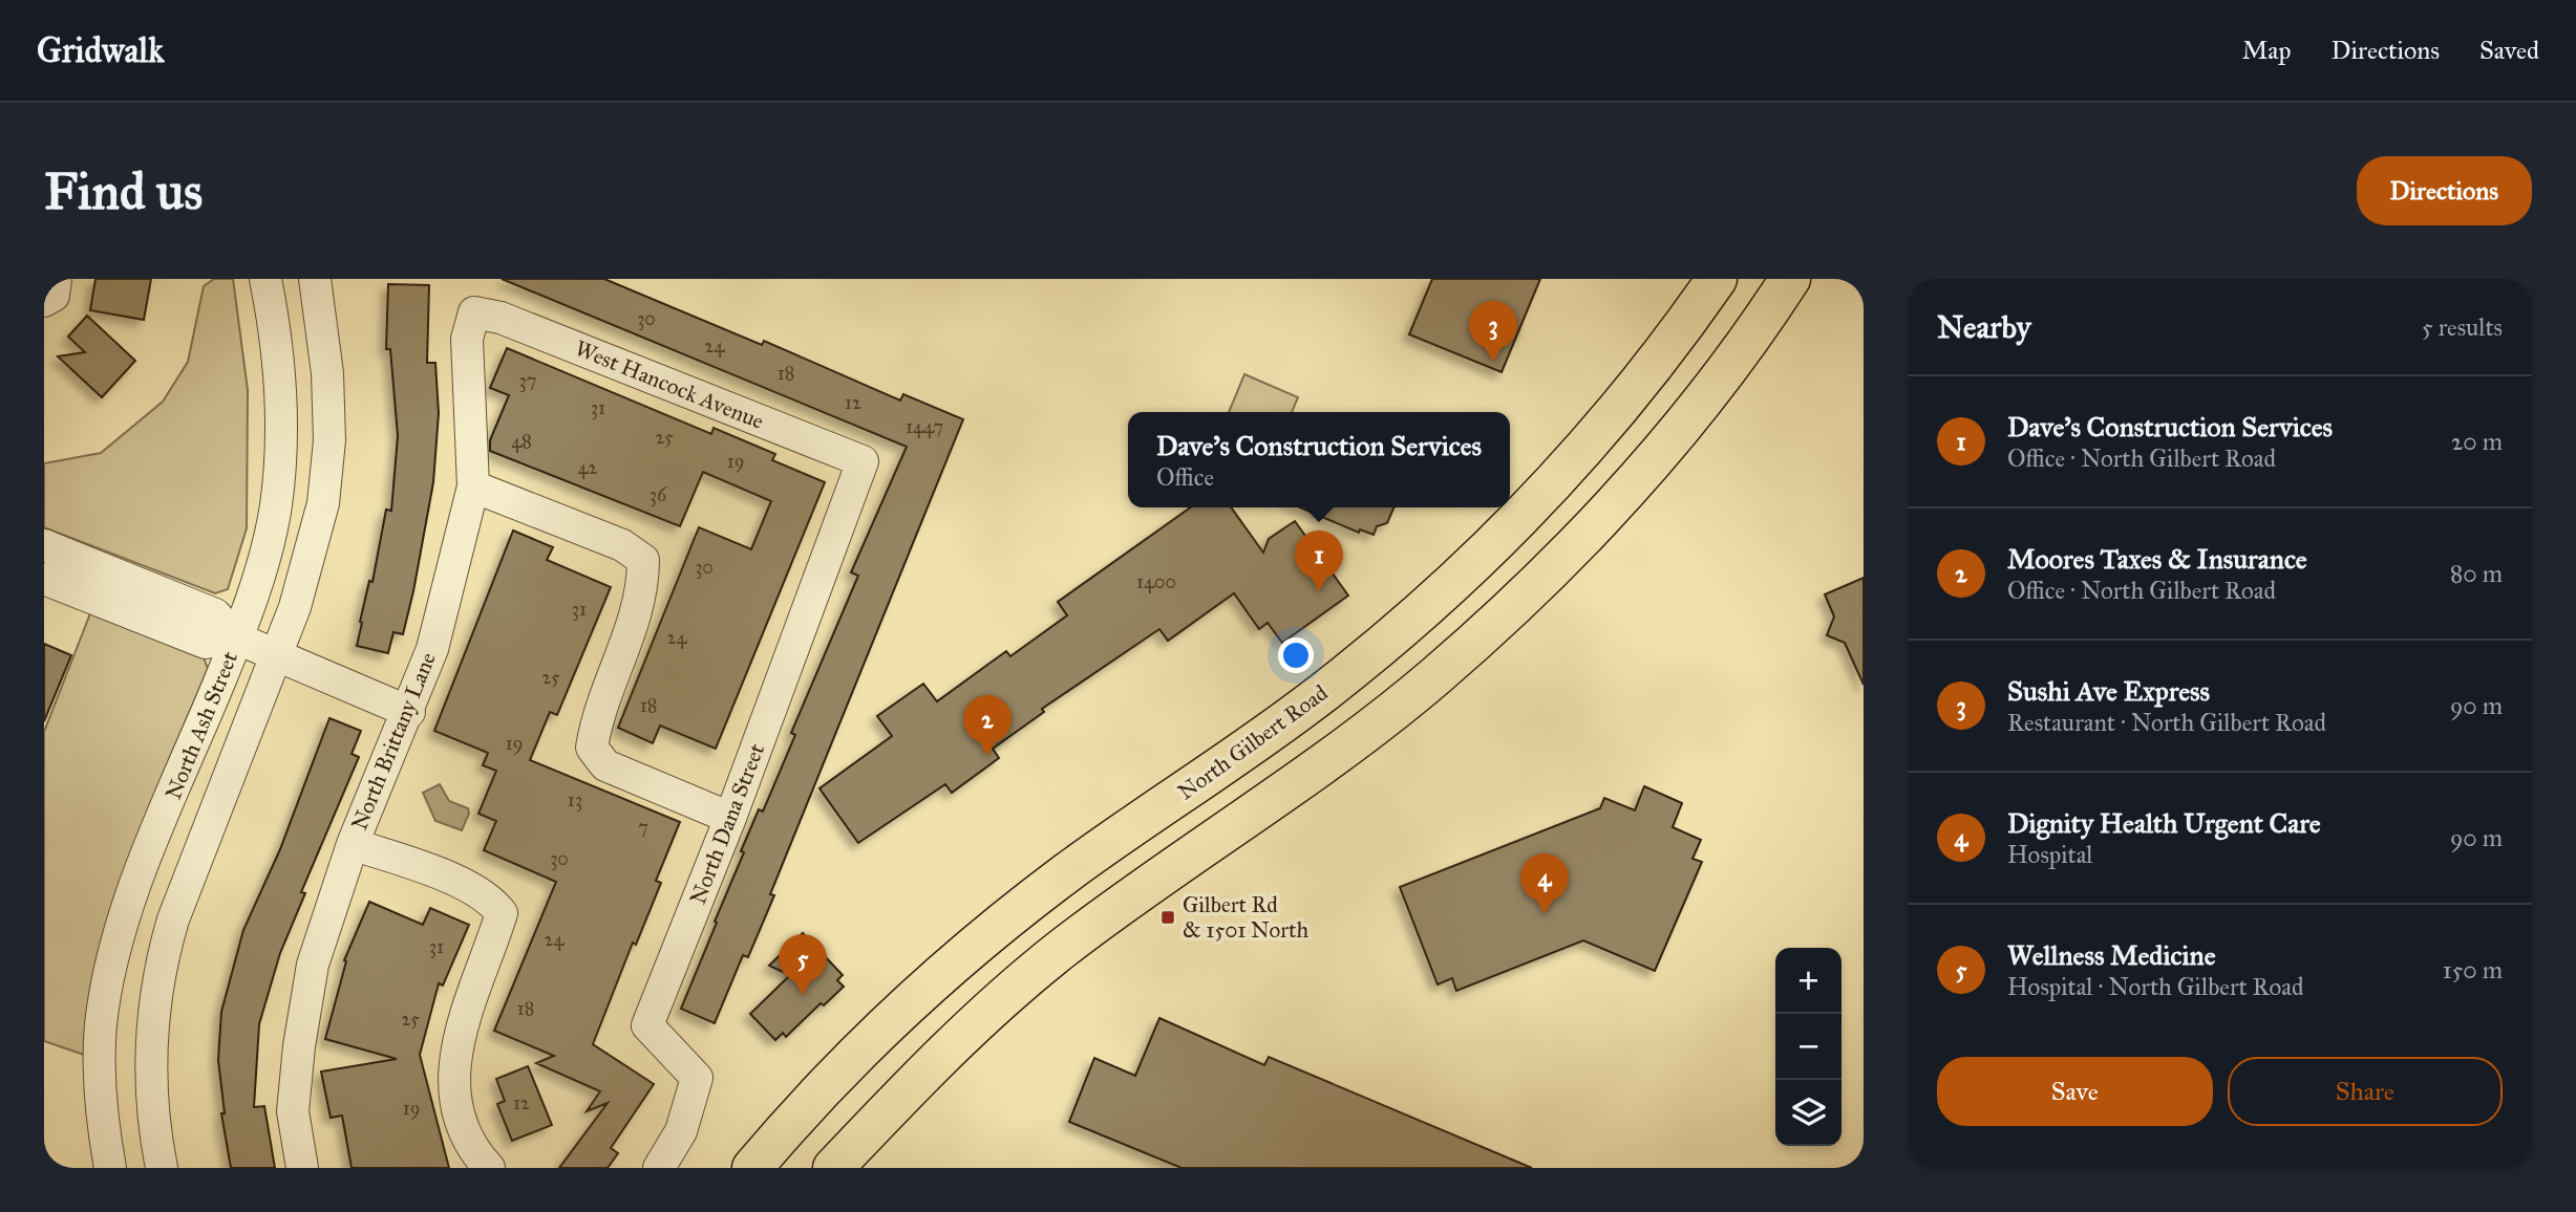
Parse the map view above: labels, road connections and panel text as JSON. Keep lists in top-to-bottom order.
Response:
{
  "streets": {
    "main road": ["North Gilbert Road"],
    "street": [
      "West Hancock Avenue",
      "North Ash Street",
      "North Brittany Lane",
      "North Dana Street"
    ]
  },
  "crossings": [
    ["West Hancock Avenue", "North Brittany Lane"],
    ["West Hancock Avenue", "North Dana Street"]
  ],
  "places": {
    "transit": ["Gilbert Rd & 1501 North"]
  },
  "house_numbers": [
    "30",
    "24",
    "18",
    "37",
    "12",
    "31",
    "1447",
    "25",
    "48",
    "19",
    "42",
    "36",
    "30",
    "1400",
    "31",
    "24",
    "25",
    "18",
    "19",
    "13",
    "7",
    "30",
    "24",
    "31",
    "18",
    "25",
    "12",
    "19"
  ],
  "page": {
    "header": "Gridwalk",
    "nav": ["Map", "Directions", "Saved"],
    "buttons": [
      "Directions",
      ["Save", "Share"]
    ],
    "title": "Find us",
    "heading": ["Nearby", "5 results"],
    "pins": [
      "3",
      "1",
      "2",
      "4",
      "5"
    ],
    "list": [
      {
        "mark": "1",
        "name": "Dave's Construction Services",
        "note": "Office · North Gilbert Road",
        "value": "20 m"
      },
      {
        "mark": "2",
        "name": "Moores Taxes & Insurance",
        "note": "Office · North Gilbert Road",
        "value": "80 m"
      },
      {
        "mark": "3",
        "name": "Sushi Ave Express",
        "note": "Restaurant · North Gilbert Road",
        "value": "90 m"
      },
      {
        "mark": "4",
        "name": "Dignity Health Urgent Care",
        "note": "Hospital",
        "value": "90 m"
      },
      {
        "mark": "5",
        "name": "Wellness Medicine",
        "note": "Hospital · North Gilbert Road",
        "value": "150 m"
      }
    ],
    "popup": ["Dave's Construction Services", "Office"],
    "map_buttons": ["+", "−"]
  }
}
